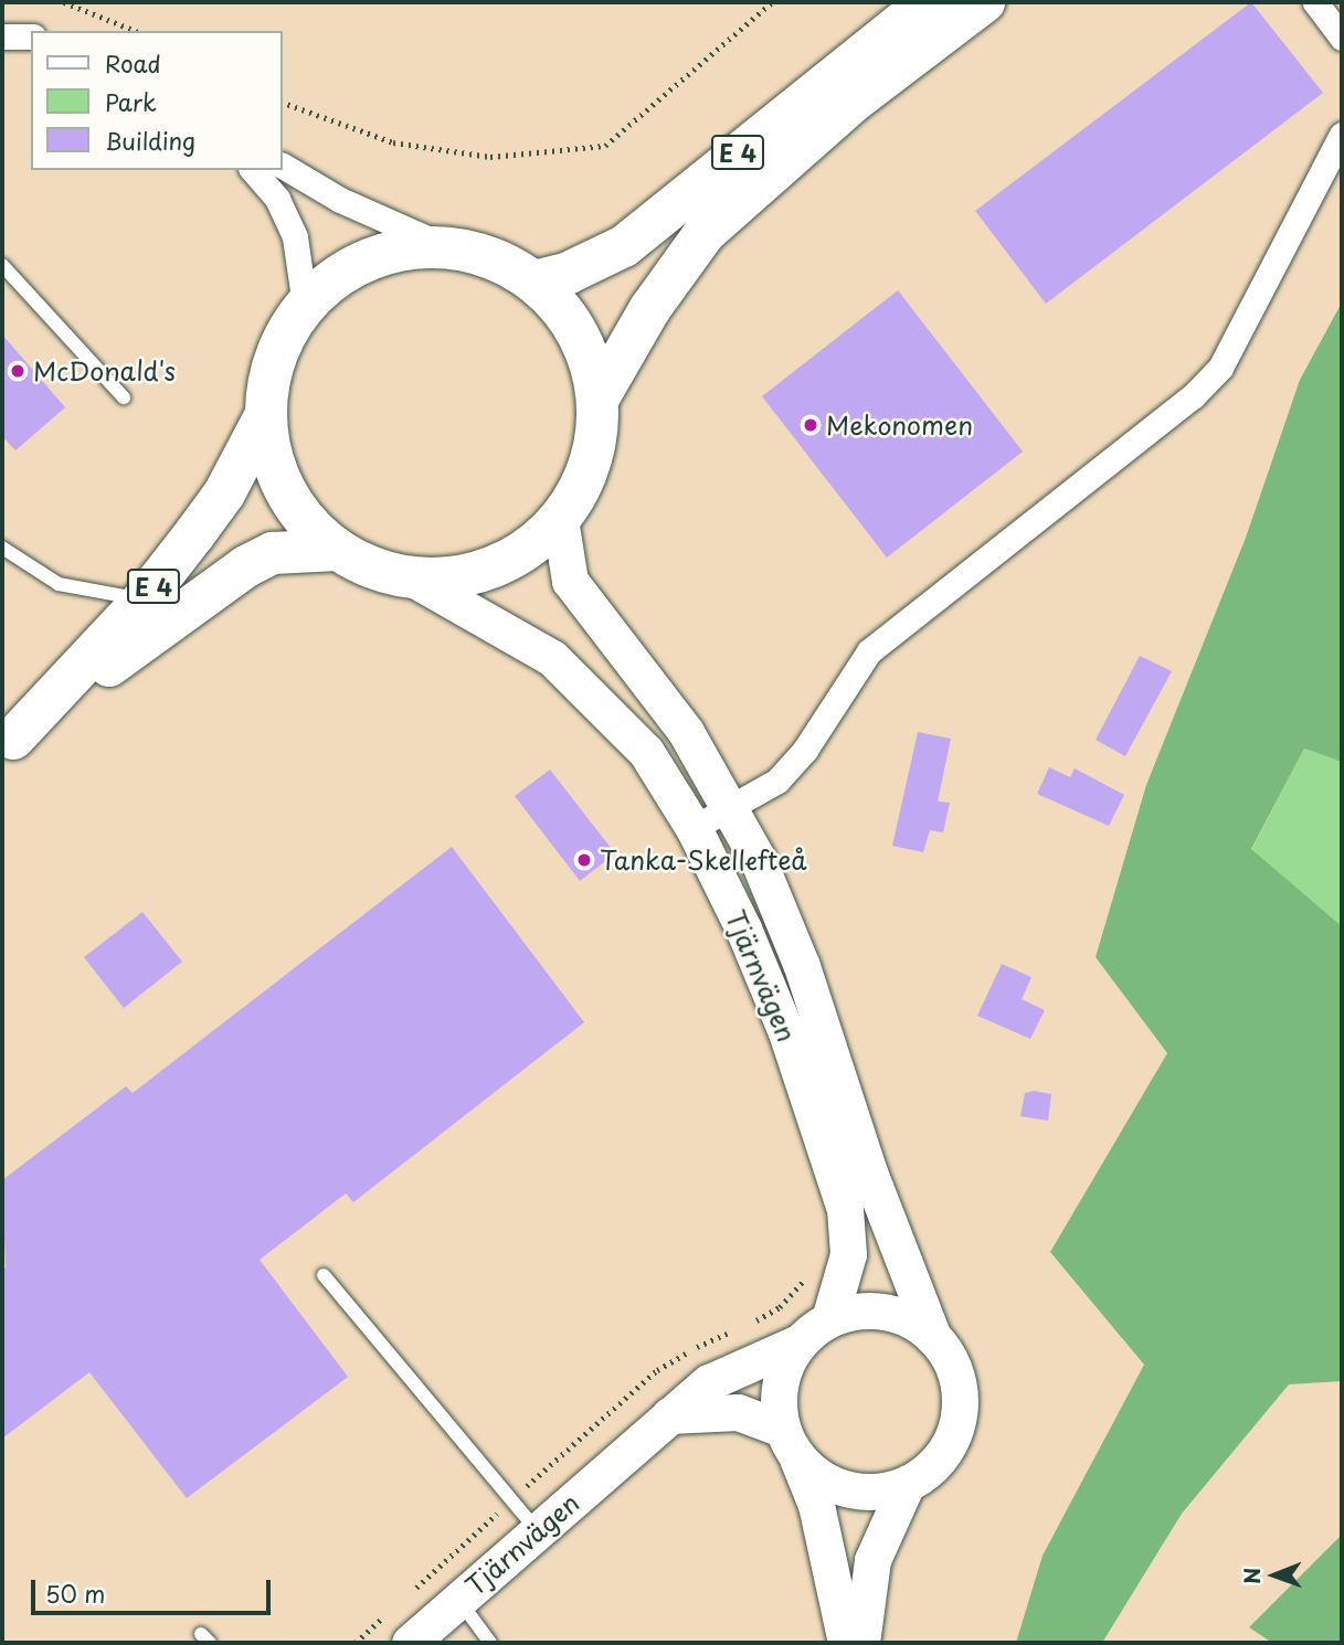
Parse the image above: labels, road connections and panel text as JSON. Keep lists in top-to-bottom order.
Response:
{
  "streets": {
    "highway": ["E 4"],
    "main road": ["Tjärnvägen"]
  },
  "places": ["McDonald's", "Mekonomen", "Tanka-Skellefteå"],
  "legend": ["Road", "Park", "Building"],
  "scale_bar": "50 m",
  "north": "left"
}
